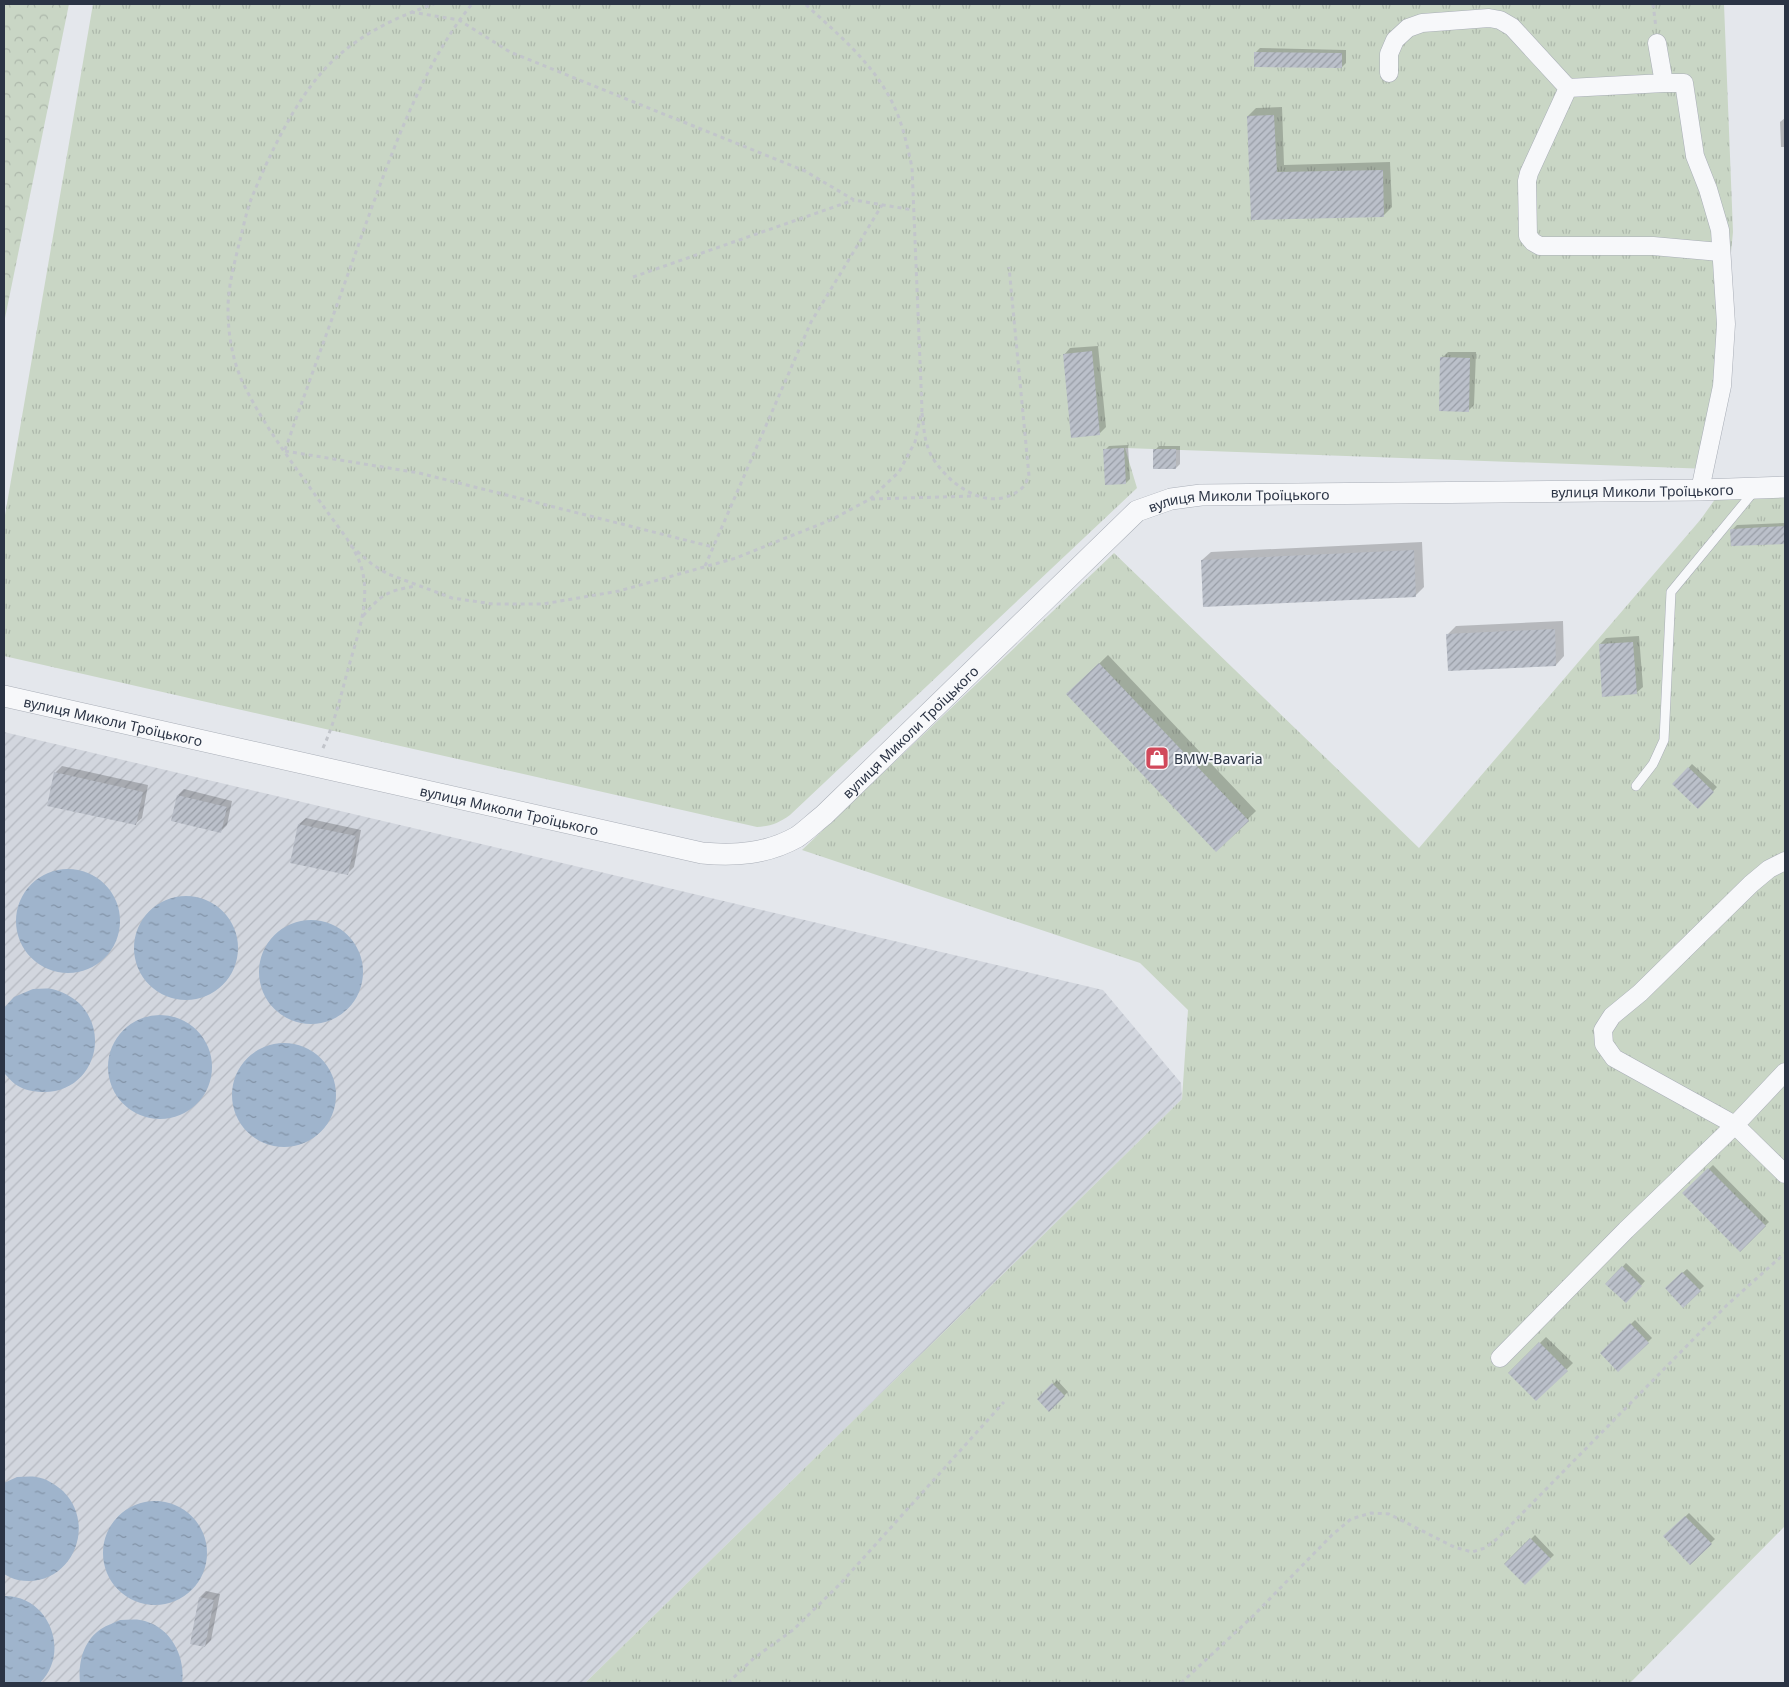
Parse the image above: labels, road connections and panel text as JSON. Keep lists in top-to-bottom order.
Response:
{
  "streets": {
    "street": ["вулиця Миколи Троїцького"]
  },
  "places": {
    "shop": ["BMW-Bavaria"]
  }
}
